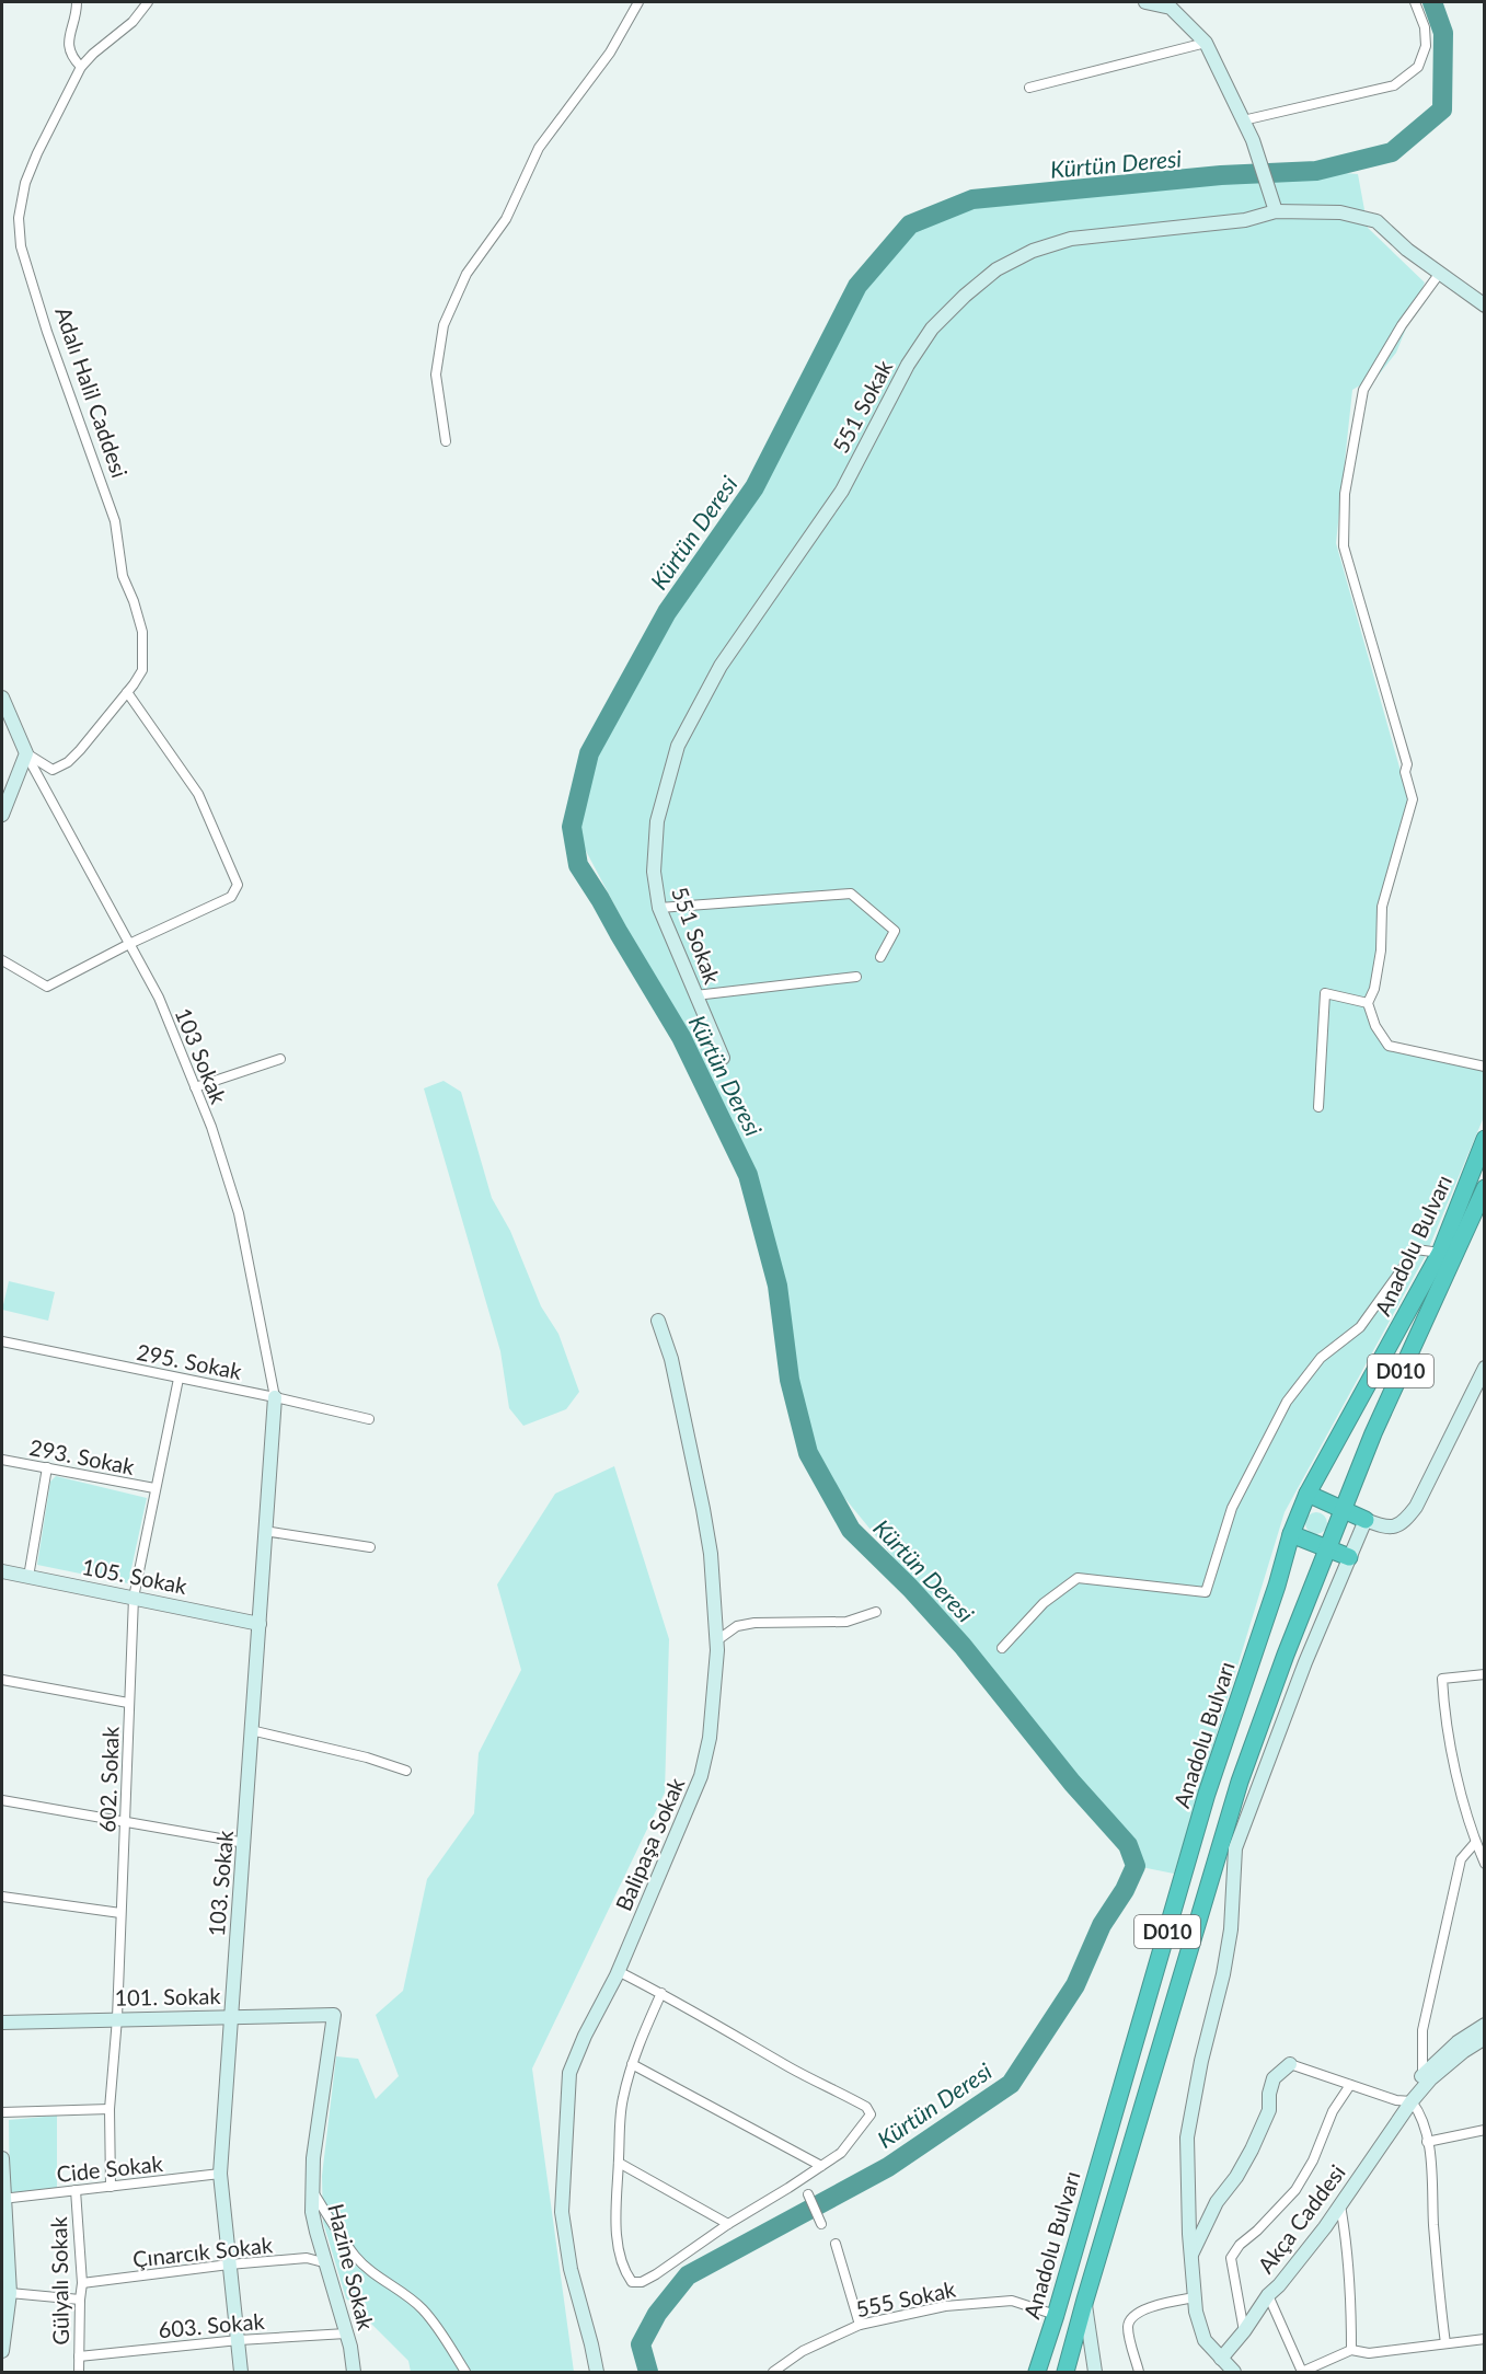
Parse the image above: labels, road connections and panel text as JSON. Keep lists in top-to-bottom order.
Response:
{
  "streets": {
    "highway": ["Anadolu Bulvarı", "D010"],
    "street": [
      "Adalı Halil Caddesi",
      "551 Sokak",
      "103 Sokak",
      "295. Sokak",
      "293. Sokak",
      "105. Sokak",
      "602. Sokak",
      "Balipaşa Sokak",
      "103. Sokak",
      "101. Sokak",
      "Cide Sokak",
      "Akça Caddesi",
      "Çınarcık Sokak",
      "Hazine Sokak",
      "Gülyalı Sokak",
      "555 Sokak",
      "603. Sokak"
    ]
  },
  "crossings": [
    ["Adalı Halil Caddesi", "103 Sokak"],
    ["103 Sokak", "295. Sokak"],
    ["103 Sokak", "103. Sokak"],
    ["Anadolu Bulvarı", "555 Sokak"],
    ["295. Sokak", "602. Sokak"],
    ["295. Sokak", "103. Sokak"],
    ["293. Sokak", "602. Sokak"],
    ["105. Sokak", "602. Sokak"],
    ["105. Sokak", "103. Sokak"],
    ["602. Sokak", "101. Sokak"],
    ["602. Sokak", "Cide Sokak"],
    ["103. Sokak", "101. Sokak"],
    ["103. Sokak", "Cide Sokak"],
    ["103. Sokak", "Çınarcık Sokak"],
    ["103. Sokak", "603. Sokak"],
    ["101. Sokak", "Hazine Sokak"],
    ["Cide Sokak", "Gülyalı Sokak"],
    ["Çınarcık Sokak", "Hazine Sokak"],
    ["Çınarcık Sokak", "Gülyalı Sokak"],
    ["Hazine Sokak", "603. Sokak"],
    ["Gülyalı Sokak", "603. Sokak"]
  ],
  "water": ["Kürtün Deresi"]
}
